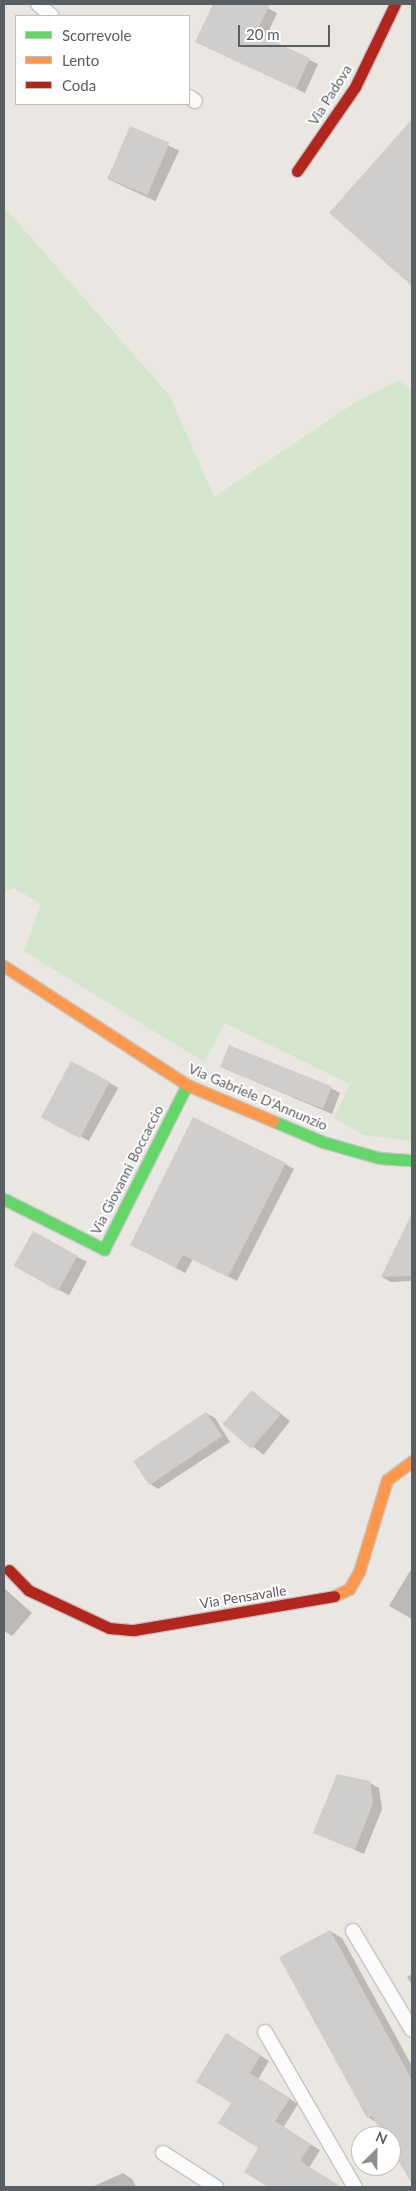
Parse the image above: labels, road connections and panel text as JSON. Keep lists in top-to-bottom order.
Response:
{
  "streets": {
    "street": [
      "Via Padova",
      "Via Gabriele D'Annunzio",
      "Via Giovanni Boccaccio",
      "Via Pensavalle"
    ]
  },
  "crossings": [
    ["Via Gabriele D'Annunzio", "Via Giovanni Boccaccio"]
  ],
  "legend": ["Scorrevole", "Lento", "Coda"],
  "scale_bar": "20 m",
  "north": "top right"
}
